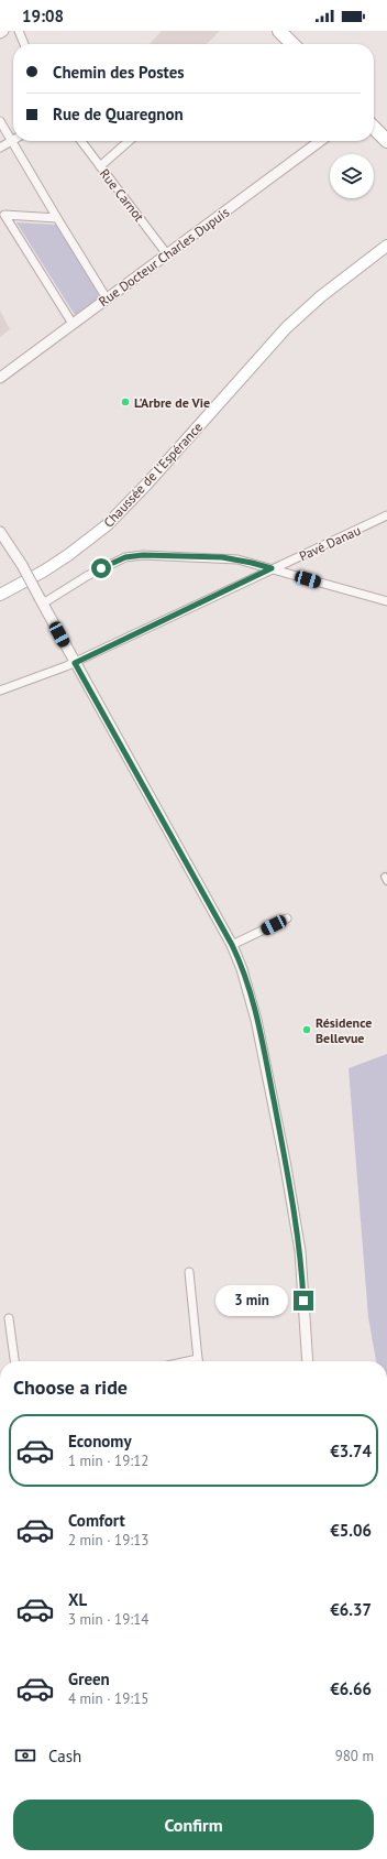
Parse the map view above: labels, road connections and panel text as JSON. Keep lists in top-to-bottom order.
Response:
{
  "streets": {
    "main road": ["Chaussée de l'Espérance"],
    "street": ["Rue Carnot", "Rue Docteur Charles Dupuis", "Pavé Danau"]
  },
  "crossings": [
    ["Rue Carnot", "Rue Docteur Charles Dupuis"]
  ],
  "places": ["L'Arbre de Vie", "Résidence Bellevue"],
  "page": {
    "status": "19:08",
    "banner": ["Chemin des Postes", "Rue de Quaregnon"],
    "bubble": "3 min",
    "heading": "Choose a ride",
    "list": [
      {
        "name": "Economy",
        "note": "1 min · 19:12",
        "value": "€3.74"
      },
      {
        "name": "Comfort",
        "note": "2 min · 19:13",
        "value": "€5.06"
      },
      {
        "name": "XL",
        "note": "3 min · 19:14",
        "value": "€6.37"
      },
      {
        "name": "Green",
        "note": "4 min · 19:15",
        "value": "€6.66"
      }
    ],
    "pay": ["Cash", "980 m"],
    "buttons": "Confirm"
  }
}
